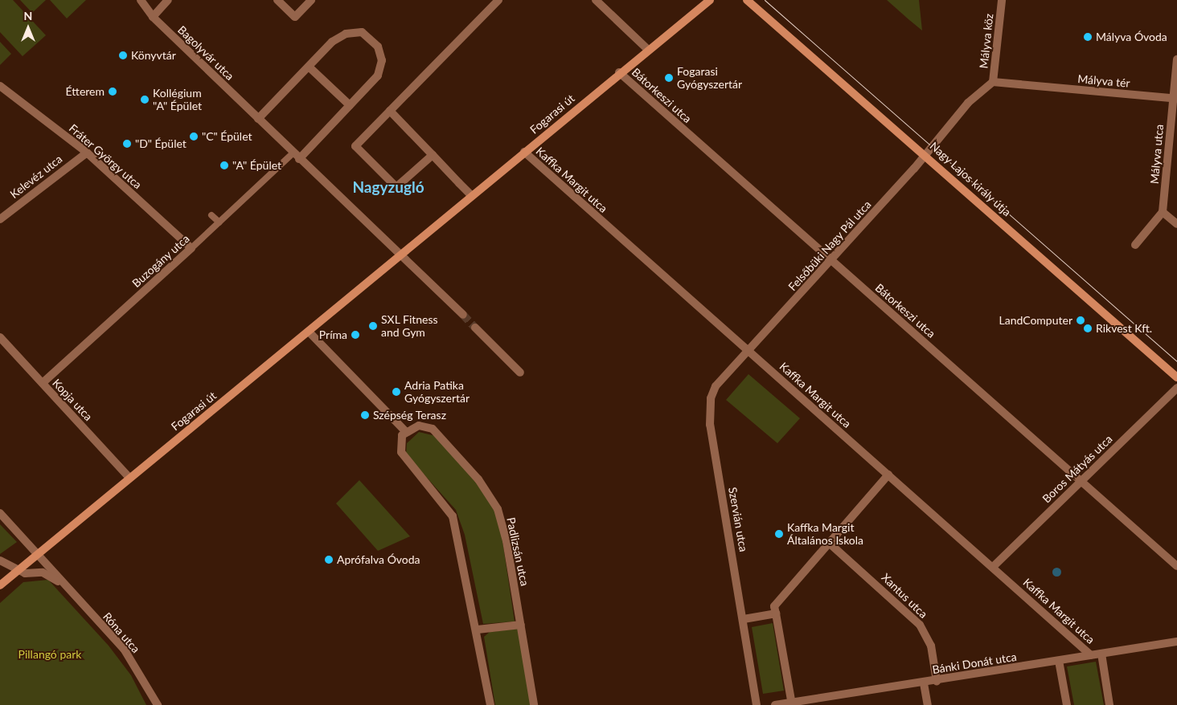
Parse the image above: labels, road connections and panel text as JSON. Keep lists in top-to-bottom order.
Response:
{
  "streets": {
    "main road": ["Fogarasi út", "Nagy Lajos király útja"],
    "street": [
      "Mályva köz",
      "Bagolyvár utca",
      "Mályva tér",
      "Bátorkeszi utca",
      "Mályva utca",
      "Fráter György utca",
      "Kelevéz utca",
      "Kaffka Margit utca",
      "Felsőbüki Nagy Pál utca",
      "Buzogány utca",
      "Kopja utca",
      "Boros Mátyás utca",
      "Szervián utca",
      "Padlizsán utca",
      "Xantus utca",
      "Róna utca",
      "Bánki Donát utca"
    ]
  },
  "crossings": [
    ["Mályva köz", "Mályva tér"],
    ["Mályva köz", "Nagy Lajos király útja"],
    ["Mályva köz", "Felsőbüki Nagy Pál utca"],
    ["Bagolyvár utca", "Fogarasi út"],
    ["Bagolyvár utca", "Buzogány utca"],
    ["Mályva tér", "Mályva utca"],
    ["Bátorkeszi utca", "Fogarasi út"],
    ["Bátorkeszi utca", "Felsőbüki Nagy Pál utca"],
    ["Bátorkeszi utca", "Boros Mátyás utca"],
    ["Fogarasi út", "Kaffka Margit utca"],
    ["Fogarasi út", "Kopja utca"],
    ["Fogarasi út", "Róna utca"],
    ["Fráter György utca", "Kelevéz utca"],
    ["Fráter György utca", "Buzogány utca"],
    ["Nagy Lajos király útja", "Felsőbüki Nagy Pál utca"],
    ["Kaffka Margit utca", "Felsőbüki Nagy Pál utca"],
    ["Kaffka Margit utca", "Boros Mátyás utca"],
    ["Kaffka Margit utca", "Szervián utca"],
    ["Kaffka Margit utca", "Bánki Donát utca"],
    ["Felsőbüki Nagy Pál utca", "Szervián utca"],
    ["Buzogány utca", "Kopja utca"],
    ["Xantus utca", "Bánki Donát utca"]
  ],
  "districts": ["Nagyzugló"],
  "parks": ["Pillangó park"],
  "places": [
    "Mályva Óvoda",
    "Könyvtár",
    "Fogarasi Gyógyszertár",
    "Étterem",
    "Kollégium \"A\" Épület",
    "\"C\" Épület",
    "\"D\" Épület",
    "\"A\" Épület",
    "LandComputer",
    "SXL Fitness and Gym",
    "Rikvest Kft.",
    "Príma",
    "Adria Patika Gyógyszertár",
    "Szépség Terasz",
    "Kaffka Margit Általános Iskola",
    "Aprófalva Óvoda"
  ],
  "north": "top"
}
